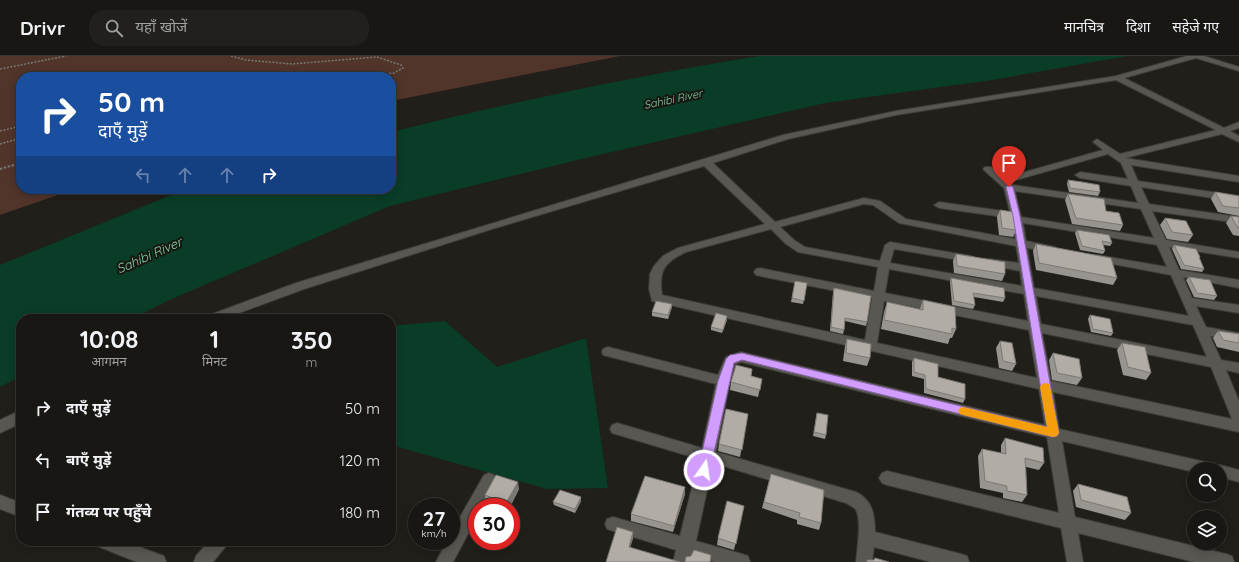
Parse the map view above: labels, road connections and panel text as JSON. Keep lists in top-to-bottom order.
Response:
{
  "water": ["Sahibi River"],
  "page": {
    "header": "Drivr",
    "search": "यहाँ खोजें",
    "nav": ["मानचित्र", "दिशा", "सहेजे गए"],
    "turn": ["50 m", "दाएँ मुड़ें"],
    "eta": [
      "10:08",
      "आगमन",
      "1",
      "मिनट",
      "350",
      "m"
    ],
    "list": [
      {
        "name": "दाएँ मुड़ें",
        "value": "50 m"
      },
      {
        "name": "बाएँ मुड़ें",
        "value": "120 m"
      },
      {
        "name": "गंतव्य पर पहुँचे",
        "value": "180 m"
      }
    ],
    "speed": "27 km/h",
    "limit": "30"
  }
}
